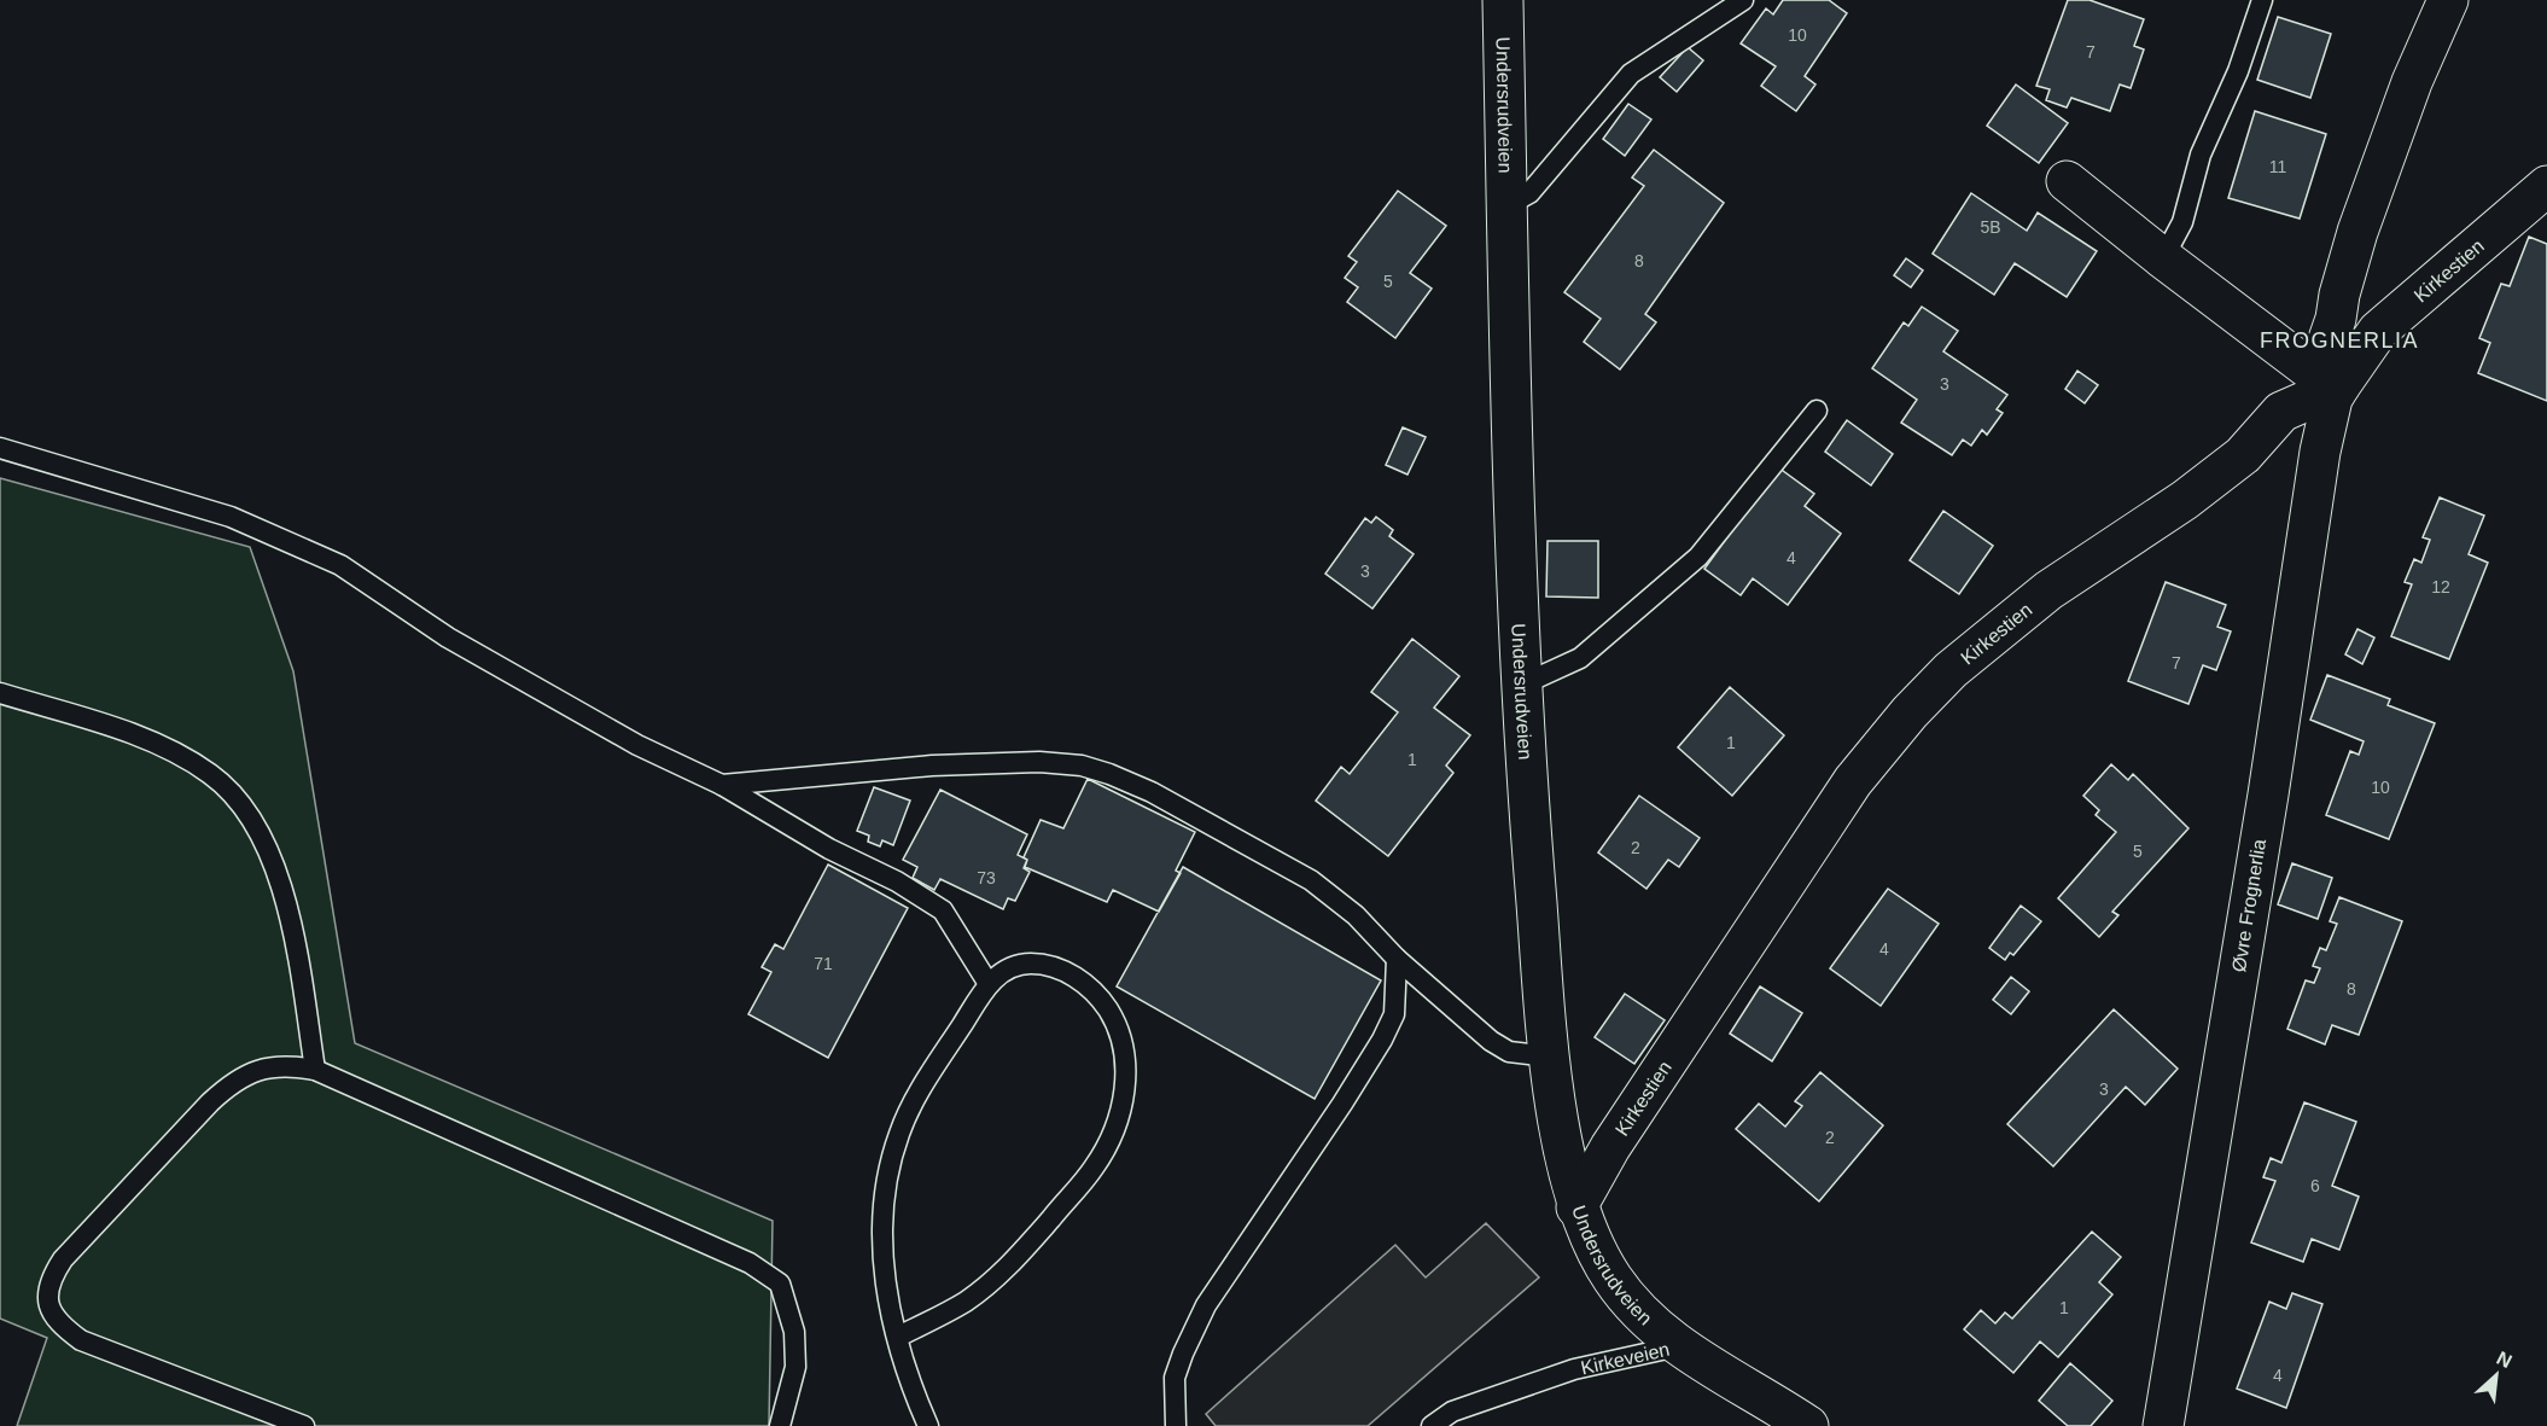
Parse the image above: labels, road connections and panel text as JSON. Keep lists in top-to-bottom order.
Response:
{
  "streets": {
    "street": [
      "Undersrudveien",
      "Kirkestien",
      "Øvre Frognerlia",
      "Kirkeveien"
    ]
  },
  "crossings": [
    ["Undersrudveien", "Kirkestien"],
    ["Undersrudveien", "Kirkeveien"],
    ["Kirkestien", "Øvre Frognerlia"]
  ],
  "districts": ["FROGNERLIA"],
  "house_numbers": [
    "10",
    "7",
    "11",
    "5B",
    "8",
    "5",
    "3",
    "4",
    "3",
    "12",
    "7",
    "1",
    "1",
    "10",
    "2",
    "5",
    "73",
    "4",
    "71",
    "8",
    "3",
    "2",
    "6",
    "1",
    "4"
  ],
  "north": "top right"
}
